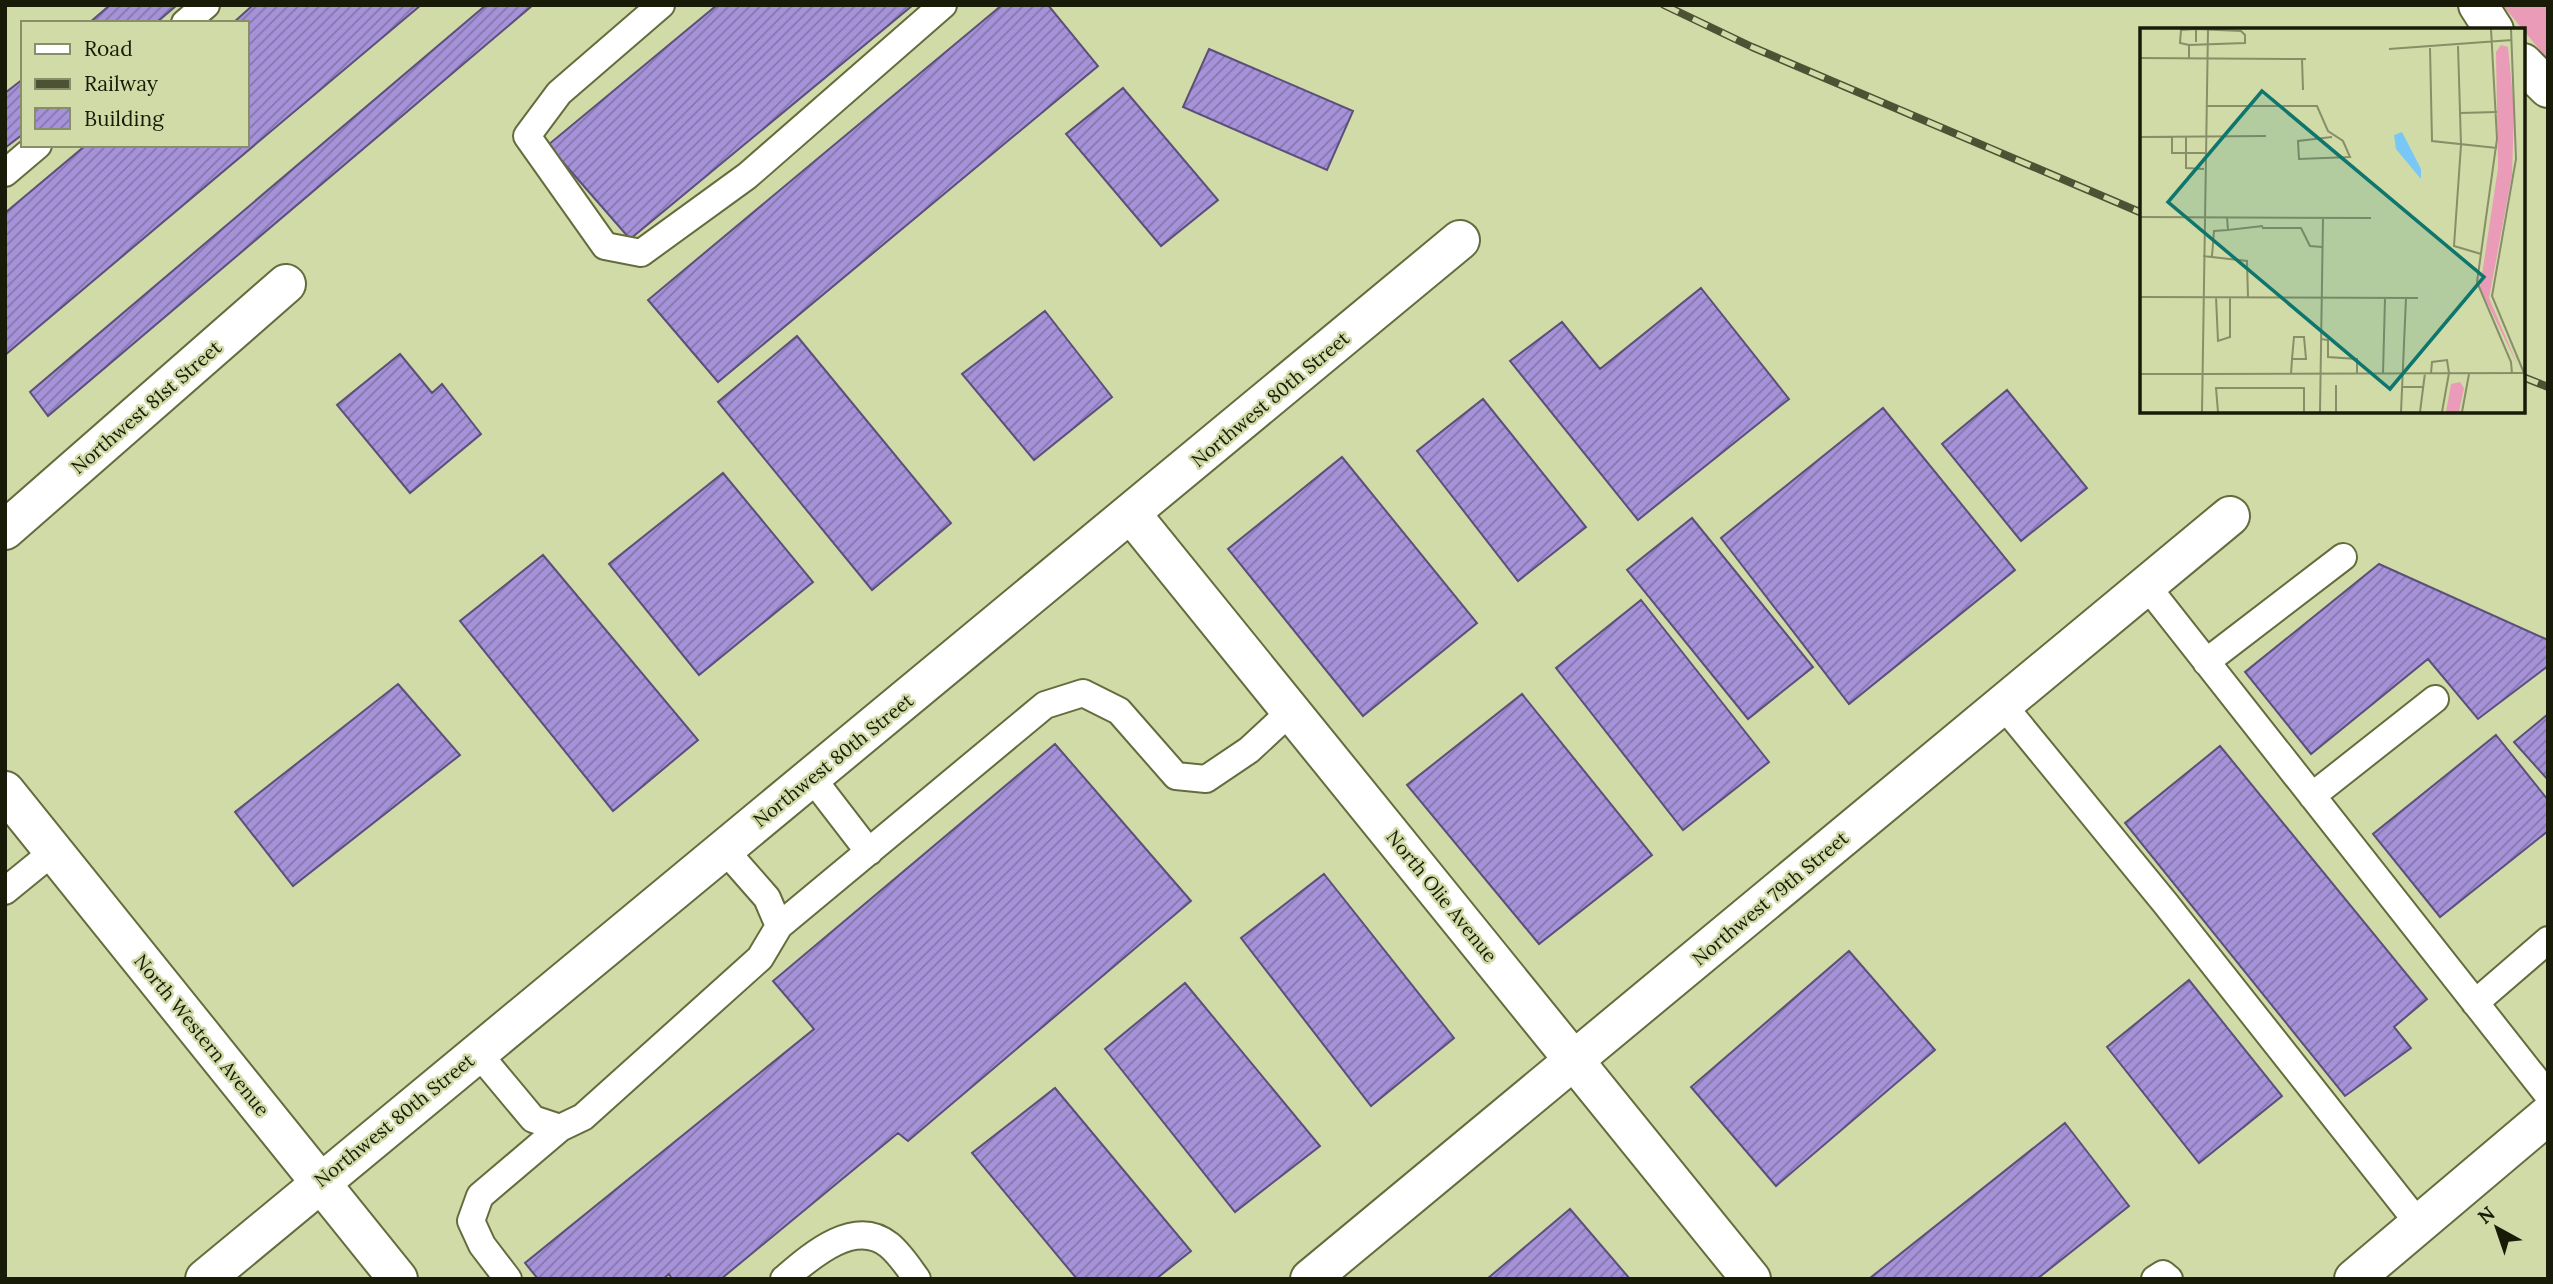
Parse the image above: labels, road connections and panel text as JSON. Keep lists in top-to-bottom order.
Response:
{
  "streets": {
    "street": [
      "Northwest 80th Street",
      "Northwest 81st Street",
      "North Olie Avenue",
      "Northwest 79th Street",
      "North Western Avenue"
    ]
  },
  "crossings": [
    ["Northwest 80th Street", "North Olie Avenue"],
    ["Northwest 80th Street", "North Western Avenue"],
    ["North Olie Avenue", "Northwest 79th Street"]
  ],
  "legend": ["Road", "Railway", "Building"],
  "north": "top left"
}
